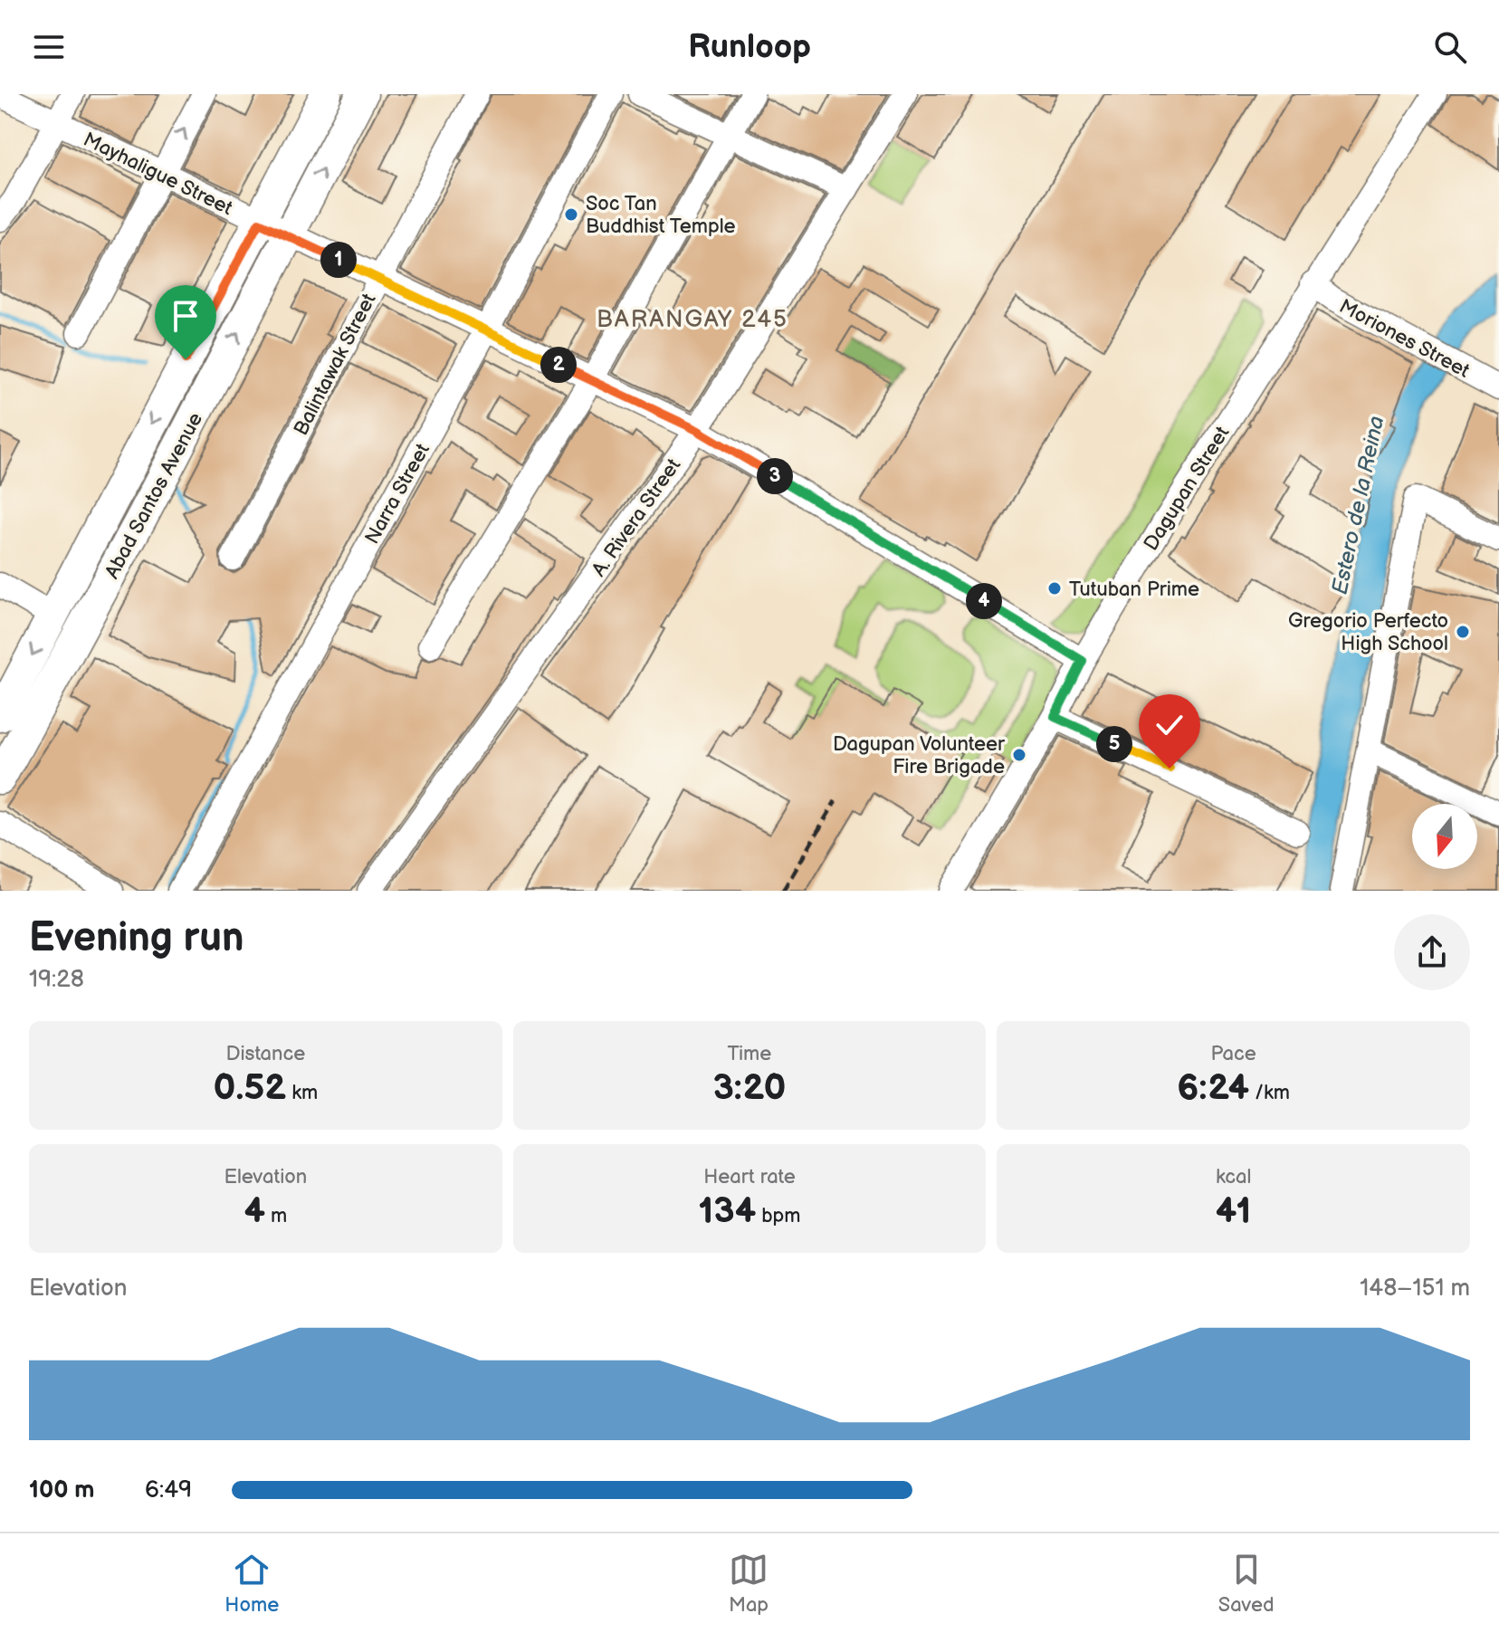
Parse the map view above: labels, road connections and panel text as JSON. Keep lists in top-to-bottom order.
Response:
{
  "streets": {
    "main road": ["Abad Santos Avenue"],
    "street": [
      "Mayhaligue Street",
      "Moriones Street",
      "Balintawak Street",
      "Dagupan Street",
      "Narra Street",
      "A. Rivera Street"
    ]
  },
  "crossings": [
    ["Mayhaligue Street", "Balintawak Street"],
    ["Mayhaligue Street", "Dagupan Street"],
    ["Mayhaligue Street", "Narra Street"],
    ["Mayhaligue Street", "Abad Santos Avenue"],
    ["Mayhaligue Street", "A. Rivera Street"],
    ["Moriones Street", "Dagupan Street"]
  ],
  "districts": ["BARANGAY 245"],
  "water": ["Estero de la Reina"],
  "places": [
    "Soc Tan Buddhist Temple",
    "Tutuban Prime",
    "Gregorio Perfecto High School",
    "Dagupan Volunteer Fire Brigade"
  ],
  "north": "bottom",
  "page": {
    "header": "Runloop",
    "pins": [
      "1",
      "2",
      "3",
      "4",
      "5"
    ],
    "heading": ["Evening run", "19:28"],
    "stats": [
      ["Distance", "0.52 km"],
      ["Time", "3:20"],
      ["Pace", "6:24 /km"],
      ["Elevation", "4 m"],
      ["Heart rate", "134 bpm"],
      ["kcal", "41"]
    ],
    "chart": ["Elevation", "148–151 m"],
    "list": [
      {
        "name": "100 m",
        "note": "6:49"
      }
    ],
    "tabs": ["Home", "Map", "Saved"]
  }
}
